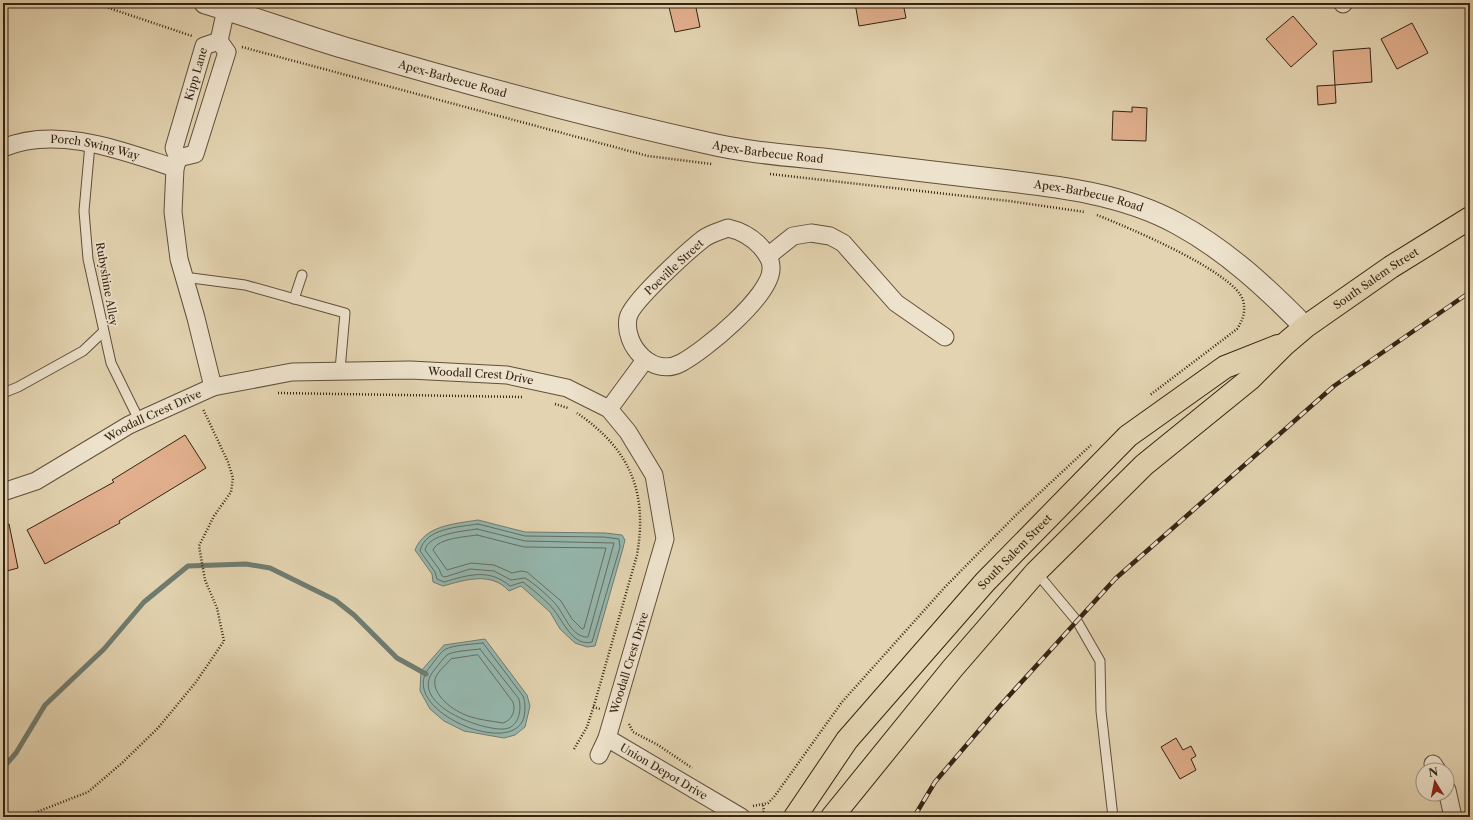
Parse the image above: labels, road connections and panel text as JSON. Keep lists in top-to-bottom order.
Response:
{
  "streets": {
    "main road": ["South Salem Street"],
    "street": [
      "Kipp Lane",
      "Apex-Barbecue Road",
      "Porch Swing Way",
      "Poeville Street",
      "Woodall Crest Drive",
      "Union Depot Drive"
    ],
    "lane": ["Rubyshine Alley"]
  },
  "crossings": [
    ["Kipp Lane", "Porch Swing Way"],
    ["Kipp Lane", "Woodall Crest Drive"],
    ["Apex-Barbecue Road", "South Salem Street"],
    ["Porch Swing Way", "Rubyshine Alley"],
    ["Rubyshine Alley", "Woodall Crest Drive"],
    ["Woodall Crest Drive", "Union Depot Drive"]
  ],
  "north": "top"
}
